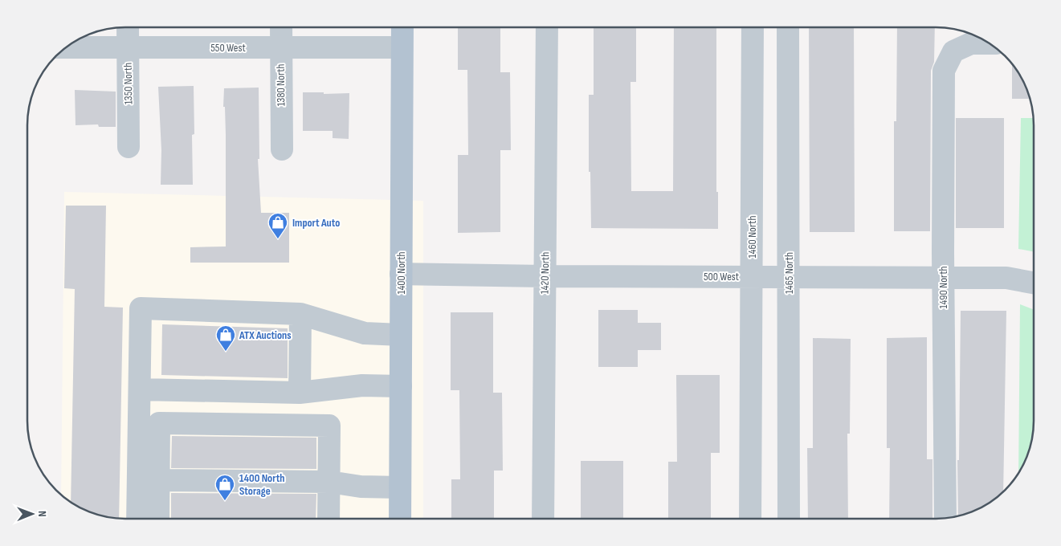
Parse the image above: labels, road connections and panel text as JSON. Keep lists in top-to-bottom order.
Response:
{
  "streets": {
    "main road": ["1400 North"],
    "street": [
      "550 West",
      "1350 North",
      "1380 North",
      "1460 North",
      "1420 North",
      "1465 North",
      "500 West",
      "1490 North"
    ]
  },
  "crossings": [
    ["550 West", "1350 North"],
    ["550 West", "1380 North"],
    ["550 West", "1400 North"],
    ["1460 North", "500 West"],
    ["1400 North", "500 West"],
    ["1420 North", "500 West"],
    ["1465 North", "500 West"],
    ["500 West", "1490 North"]
  ],
  "places": {
    "shop": ["Import Auto", "ATX Auctions", "1400 North Storage"]
  },
  "north": "right"
}
